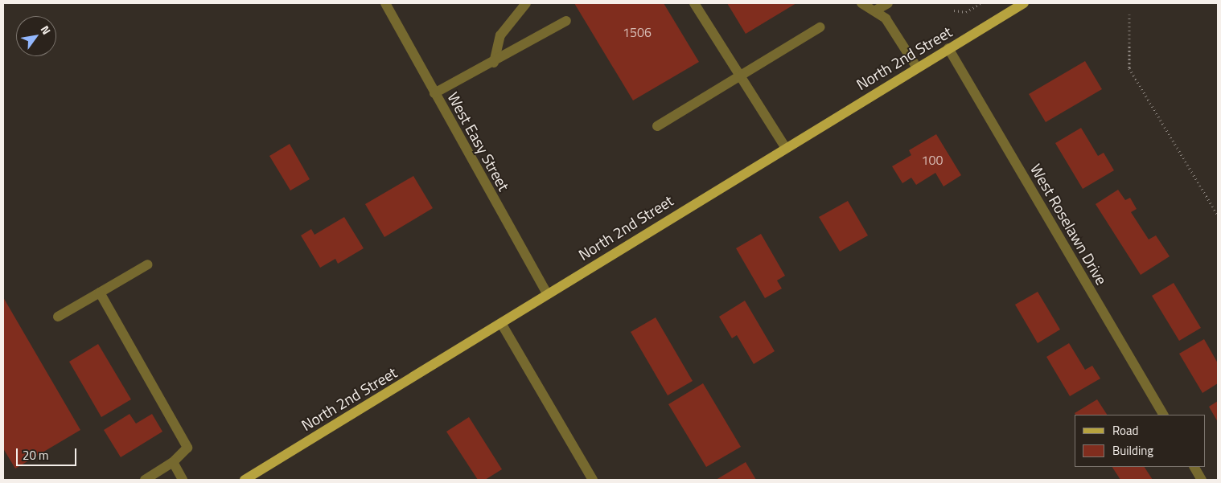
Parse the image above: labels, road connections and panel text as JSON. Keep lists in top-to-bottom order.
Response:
{
  "streets": {
    "main road": ["North 2nd Street"],
    "street": ["West Easy Street", "West Roselawn Drive"]
  },
  "crossings": [
    ["North 2nd Street", "West Easy Street"],
    ["North 2nd Street", "West Roselawn Drive"]
  ],
  "house_numbers": ["1506", "100"],
  "legend": ["Road", "Building"],
  "scale_bar": "20 m",
  "north": "top right"
}
